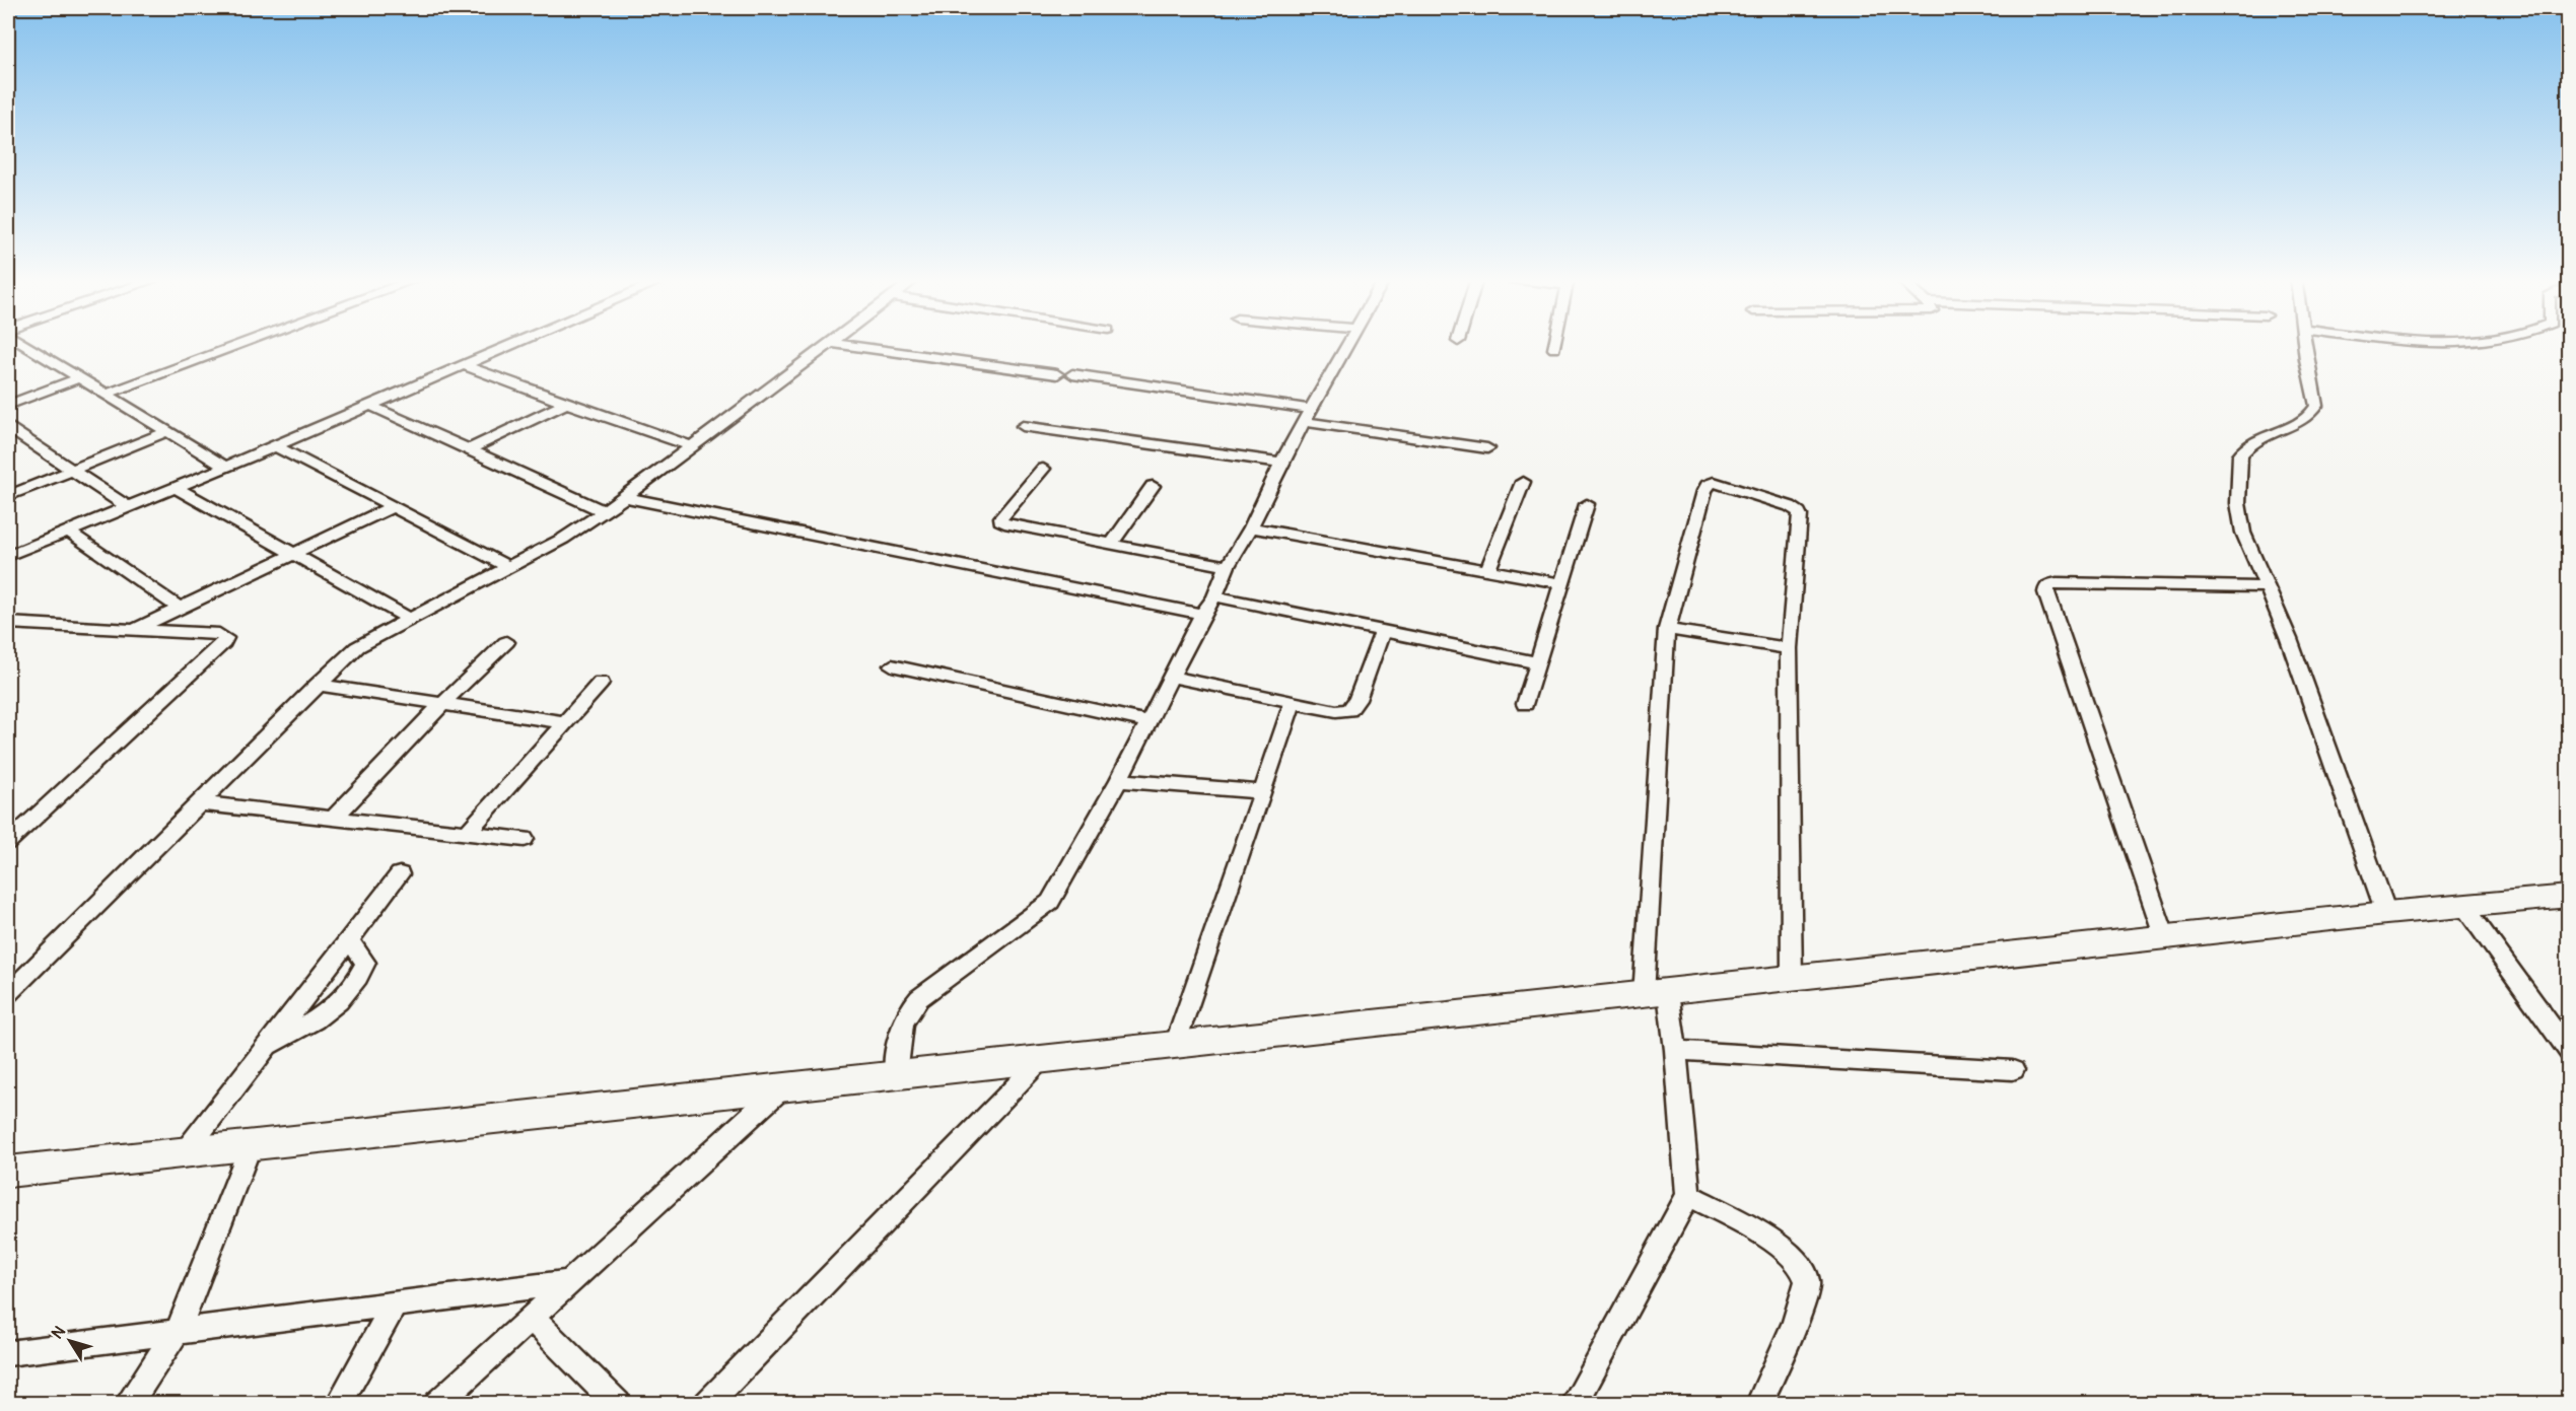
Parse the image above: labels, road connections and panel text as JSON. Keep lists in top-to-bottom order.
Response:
{
  "north": "top left"
}
